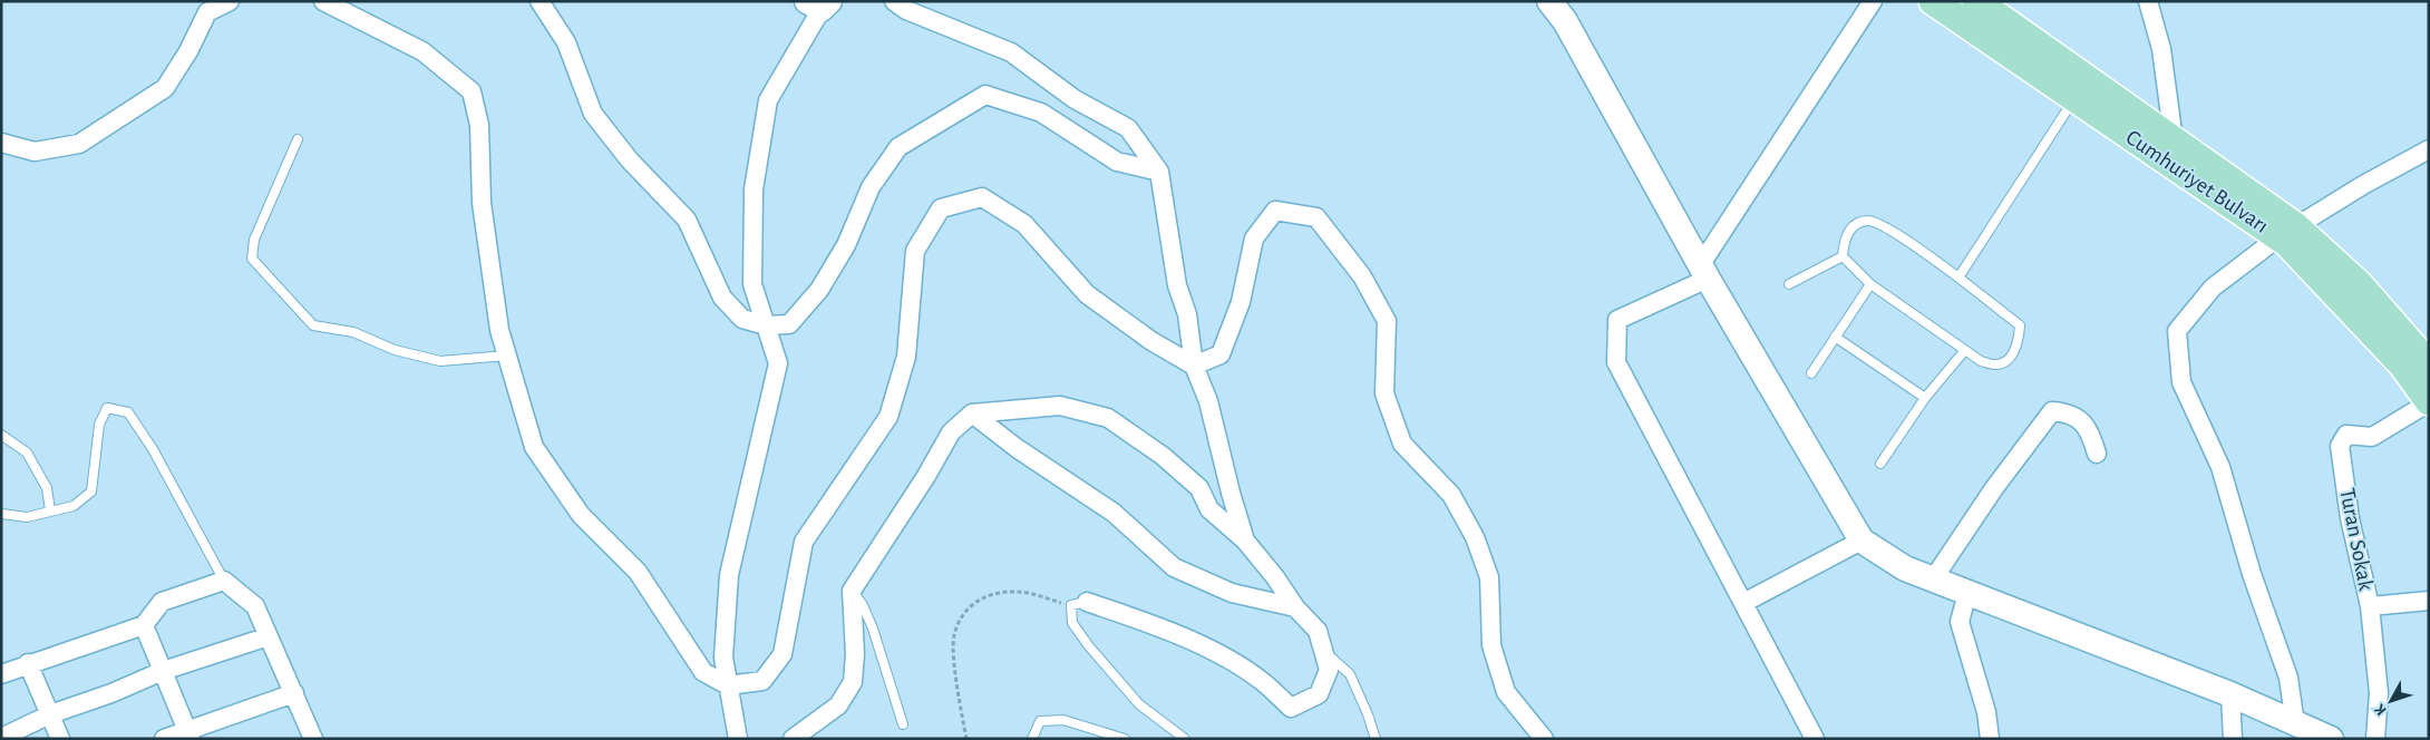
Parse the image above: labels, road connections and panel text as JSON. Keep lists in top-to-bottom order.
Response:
{
  "streets": {
    "main road": ["Cumhuriyet Bulvarı"],
    "street": ["Turan Sokak"]
  },
  "crossings": [
    ["Cumhuriyet Bulvarı", "Turan Sokak"]
  ],
  "north": "bottom left"
}
